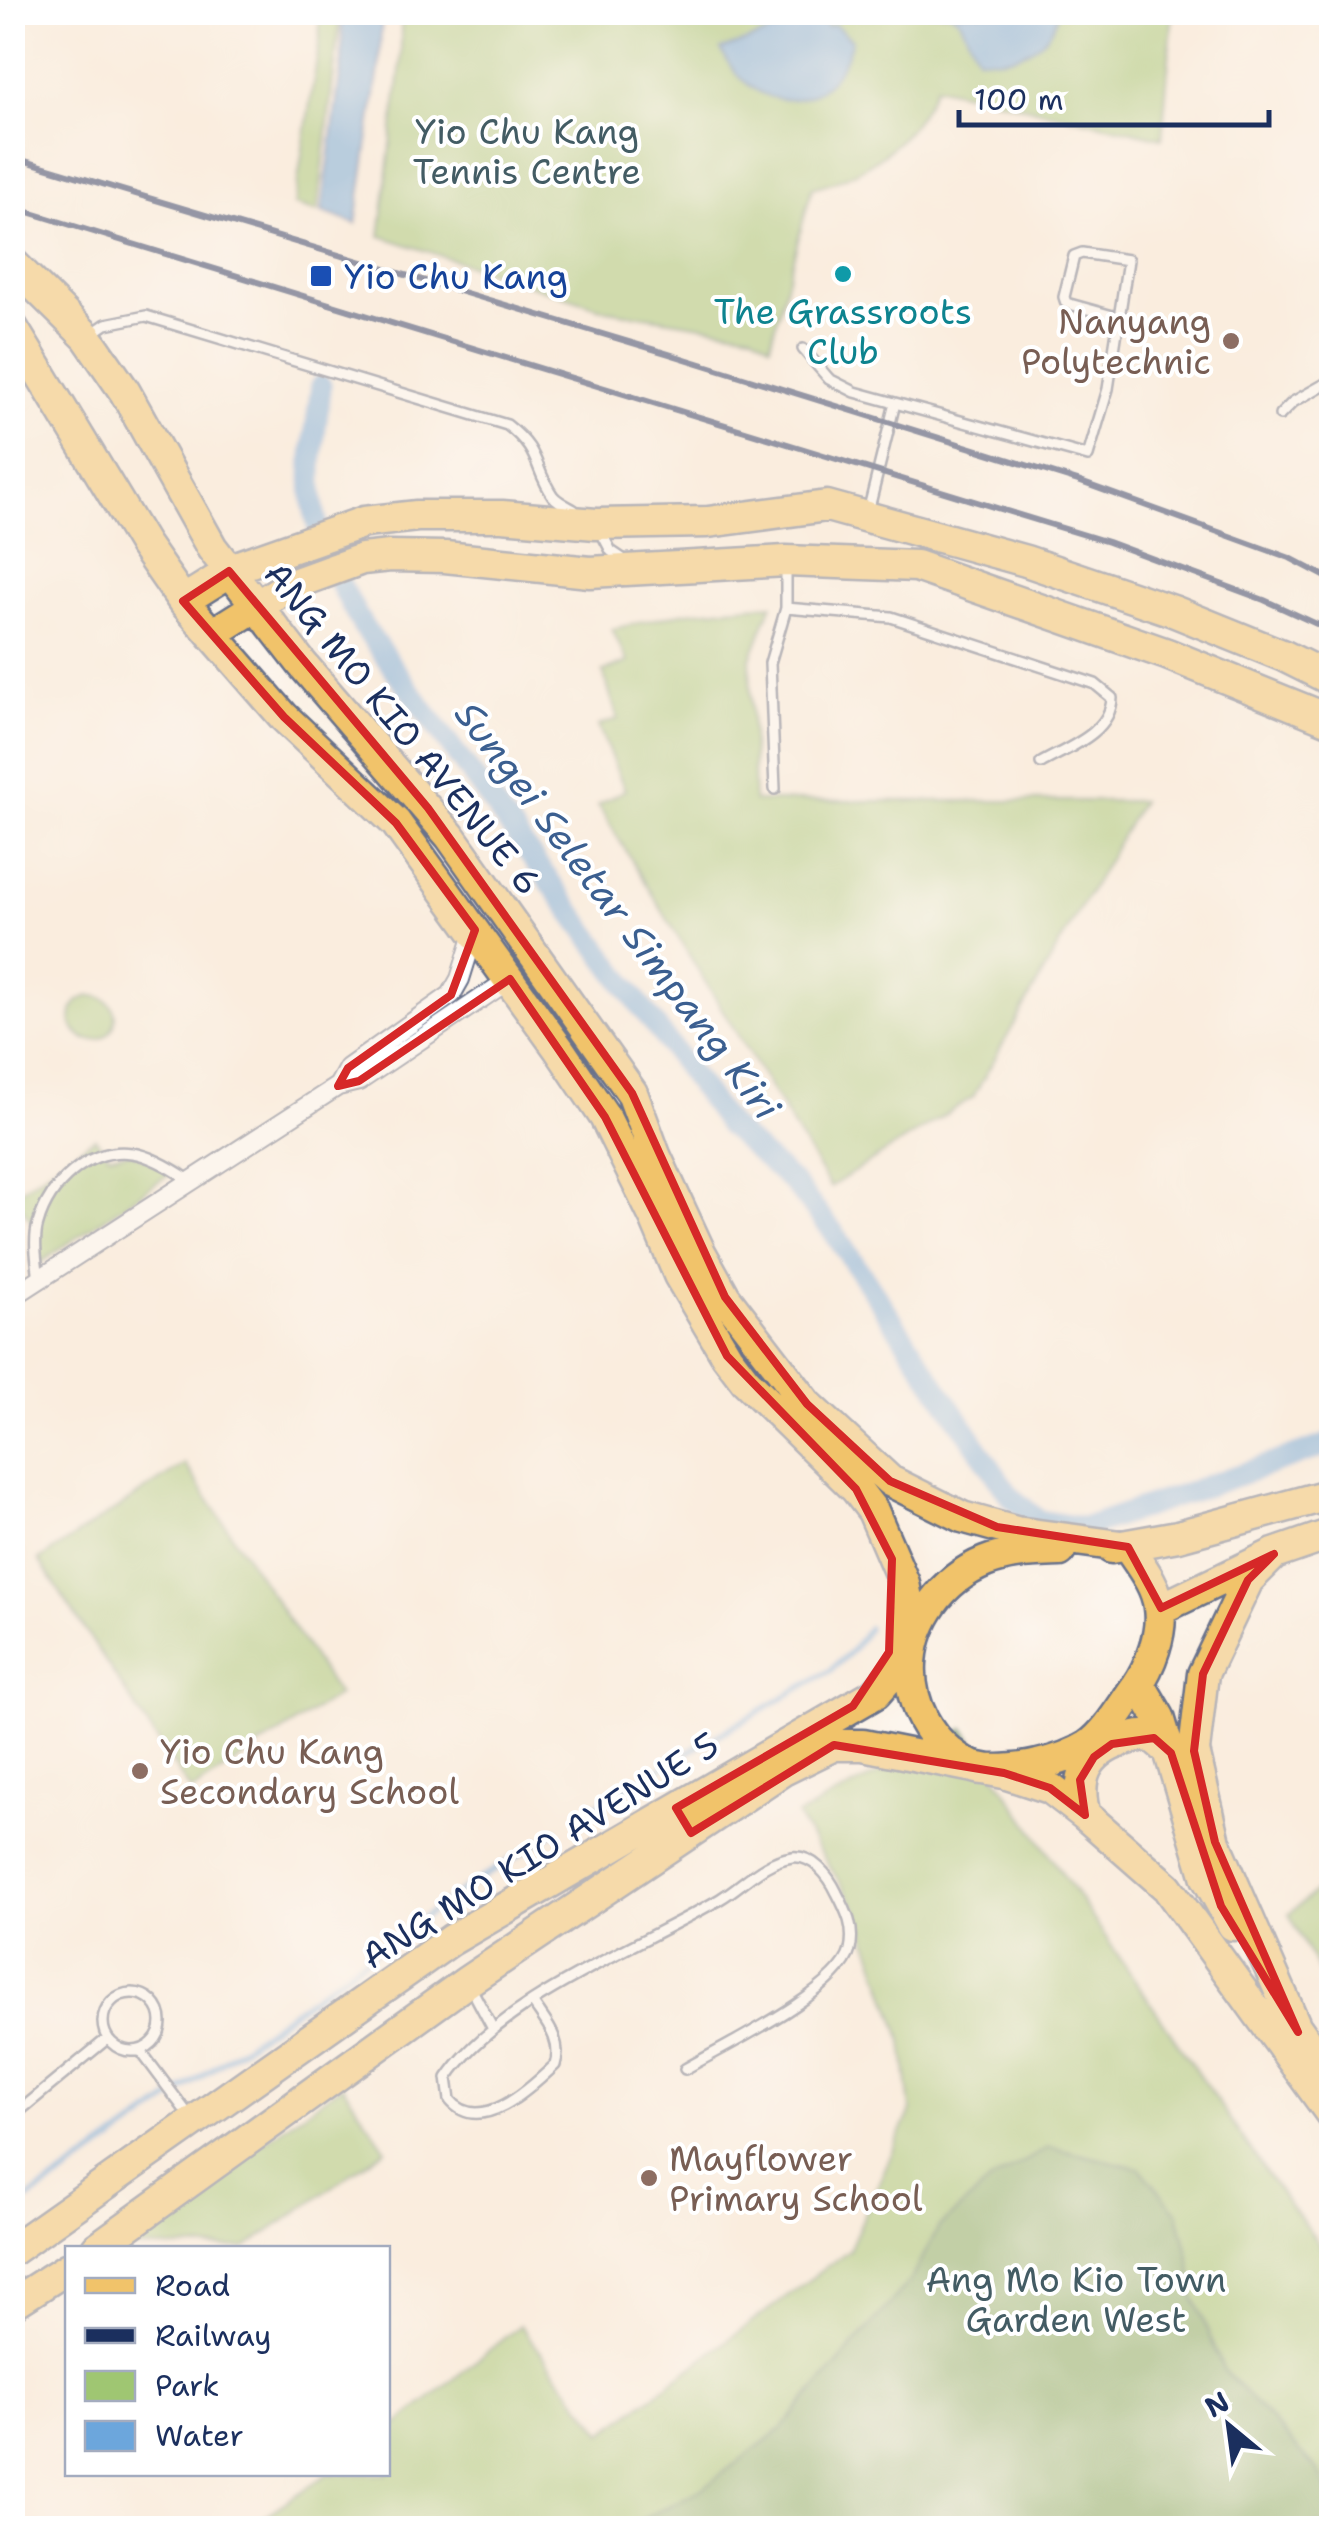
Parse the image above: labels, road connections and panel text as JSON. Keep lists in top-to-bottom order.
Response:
{
  "streets": {
    "main road": ["ANG MO KIO AVENUE 6", "ANG MO KIO AVENUE 5"]
  },
  "crossings": [
    ["ANG MO KIO AVENUE 6", "ANG MO KIO AVENUE 5"]
  ],
  "water": ["Sungei Seletar Simpang Kiri"],
  "parks": ["Yio Chu Kang Tennis Centre", "Ang Mo Kio Town Garden West"],
  "places": {
    "other": [
      "The Grassroots Club",
      "Nanyang Polytechnic",
      "Yio Chu Kang Secondary School",
      "Mayflower Primary School"
    ],
    "transit": ["Yio Chu Kang"]
  },
  "legend": [
    "Road",
    "Railway",
    "Park",
    "Water"
  ],
  "scale_bar": "100 m",
  "north": "top left"
}
